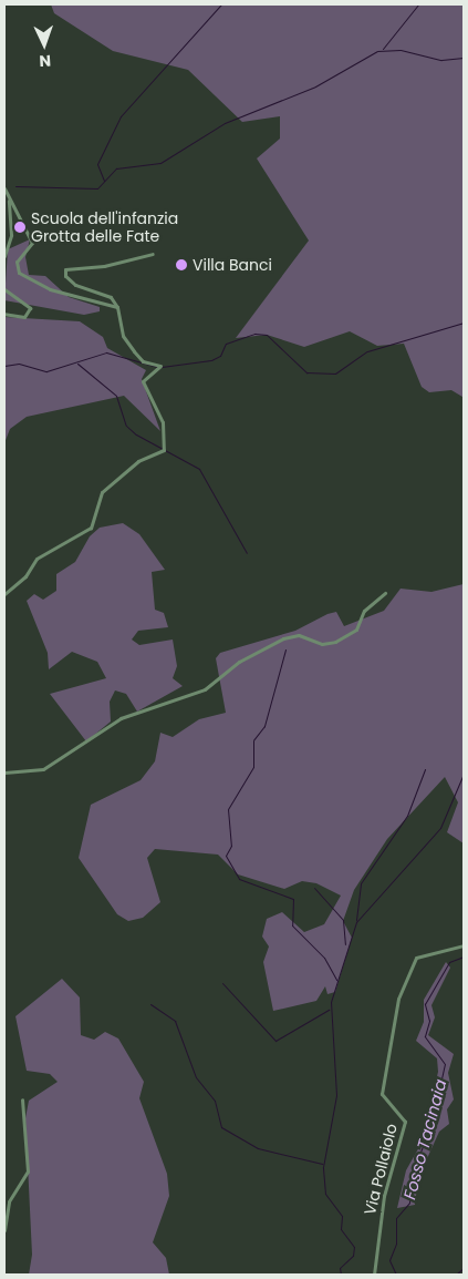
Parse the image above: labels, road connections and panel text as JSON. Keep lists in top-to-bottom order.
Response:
{
  "streets": {
    "street": ["Via Pollaiolo"]
  },
  "water": ["Fosso Tacinaia"],
  "places": ["Scuola dell'infanzia Grotta delle Fate", "Villa Banci"],
  "north": "bottom"
}
